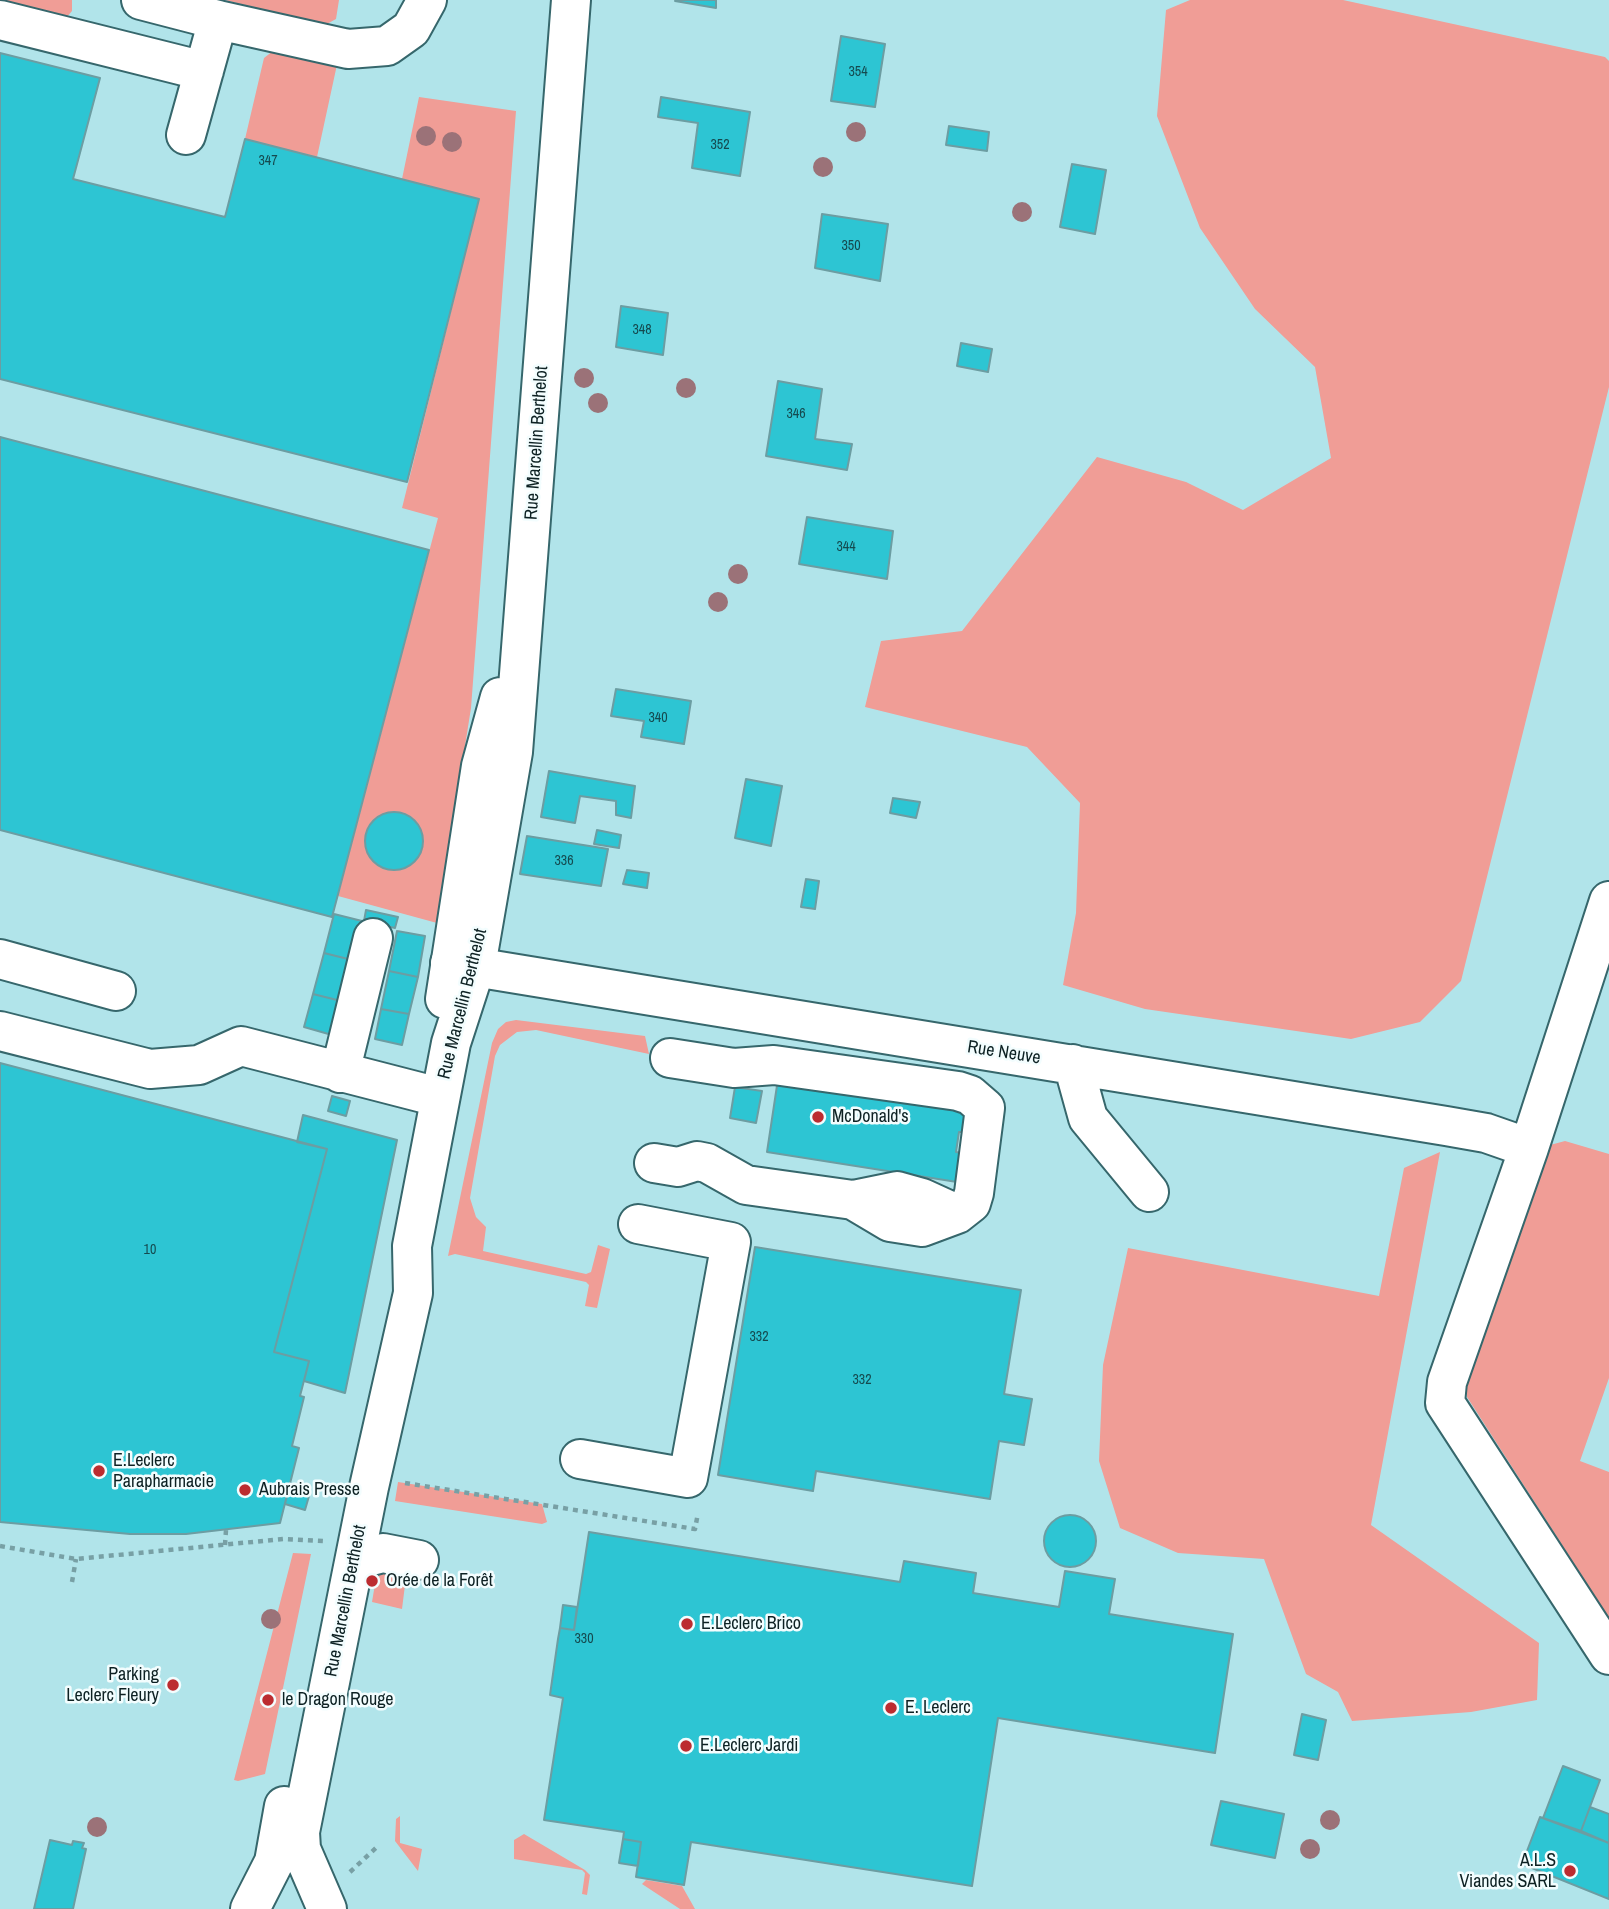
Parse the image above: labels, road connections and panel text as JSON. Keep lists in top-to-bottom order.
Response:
{
  "streets": {
    "main road": ["Rue Marcellin Berthelot", "Rue Neuve"]
  },
  "crossings": [
    ["Rue Marcellin Berthelot", "Rue Neuve"]
  ],
  "places": [
    "McDonald's",
    "E.Leclerc Parapharmacie",
    "Aubrais Presse",
    "Orée de la Forêt",
    "E.Leclerc Brico",
    "Parking Leclerc Fleury",
    "le Dragon Rouge",
    "E. Leclerc",
    "E.Leclerc Jardi",
    "A.L.S Viandes SARL"
  ],
  "house_numbers": [
    "354",
    "352",
    "347",
    "350",
    "348",
    "346",
    "344",
    "340",
    "336",
    "10",
    "332",
    "332",
    "330"
  ]
}
